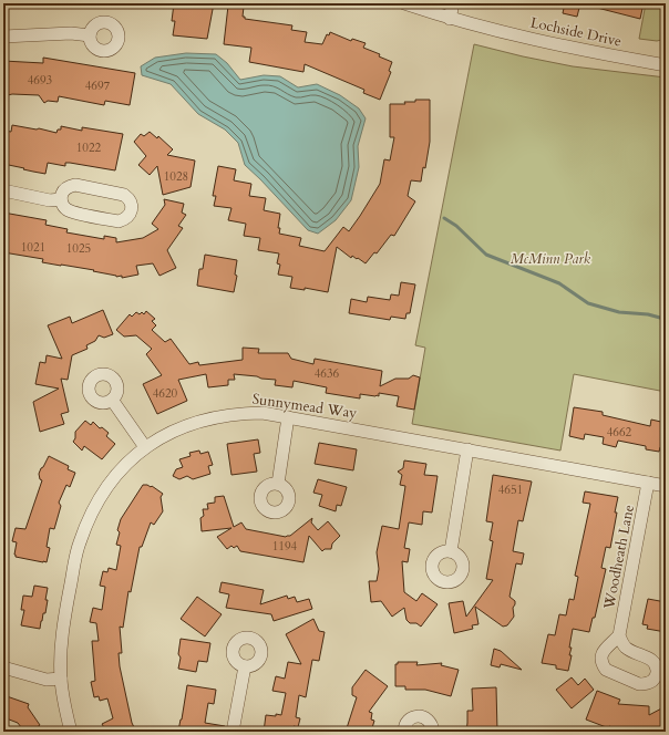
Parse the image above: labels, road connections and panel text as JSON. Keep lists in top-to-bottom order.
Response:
{
  "streets": {
    "street": ["Lochside Drive", "Sunnymead Way", "Woodheath Lane"]
  },
  "crossings": [
    ["Sunnymead Way", "Woodheath Lane"]
  ],
  "parks": ["McMinn Park"],
  "house_numbers": [
    "4693",
    "4697",
    "1022",
    "1028",
    "1021",
    "1025",
    "4636",
    "4620",
    "4662",
    "4651",
    "1194"
  ]
}
